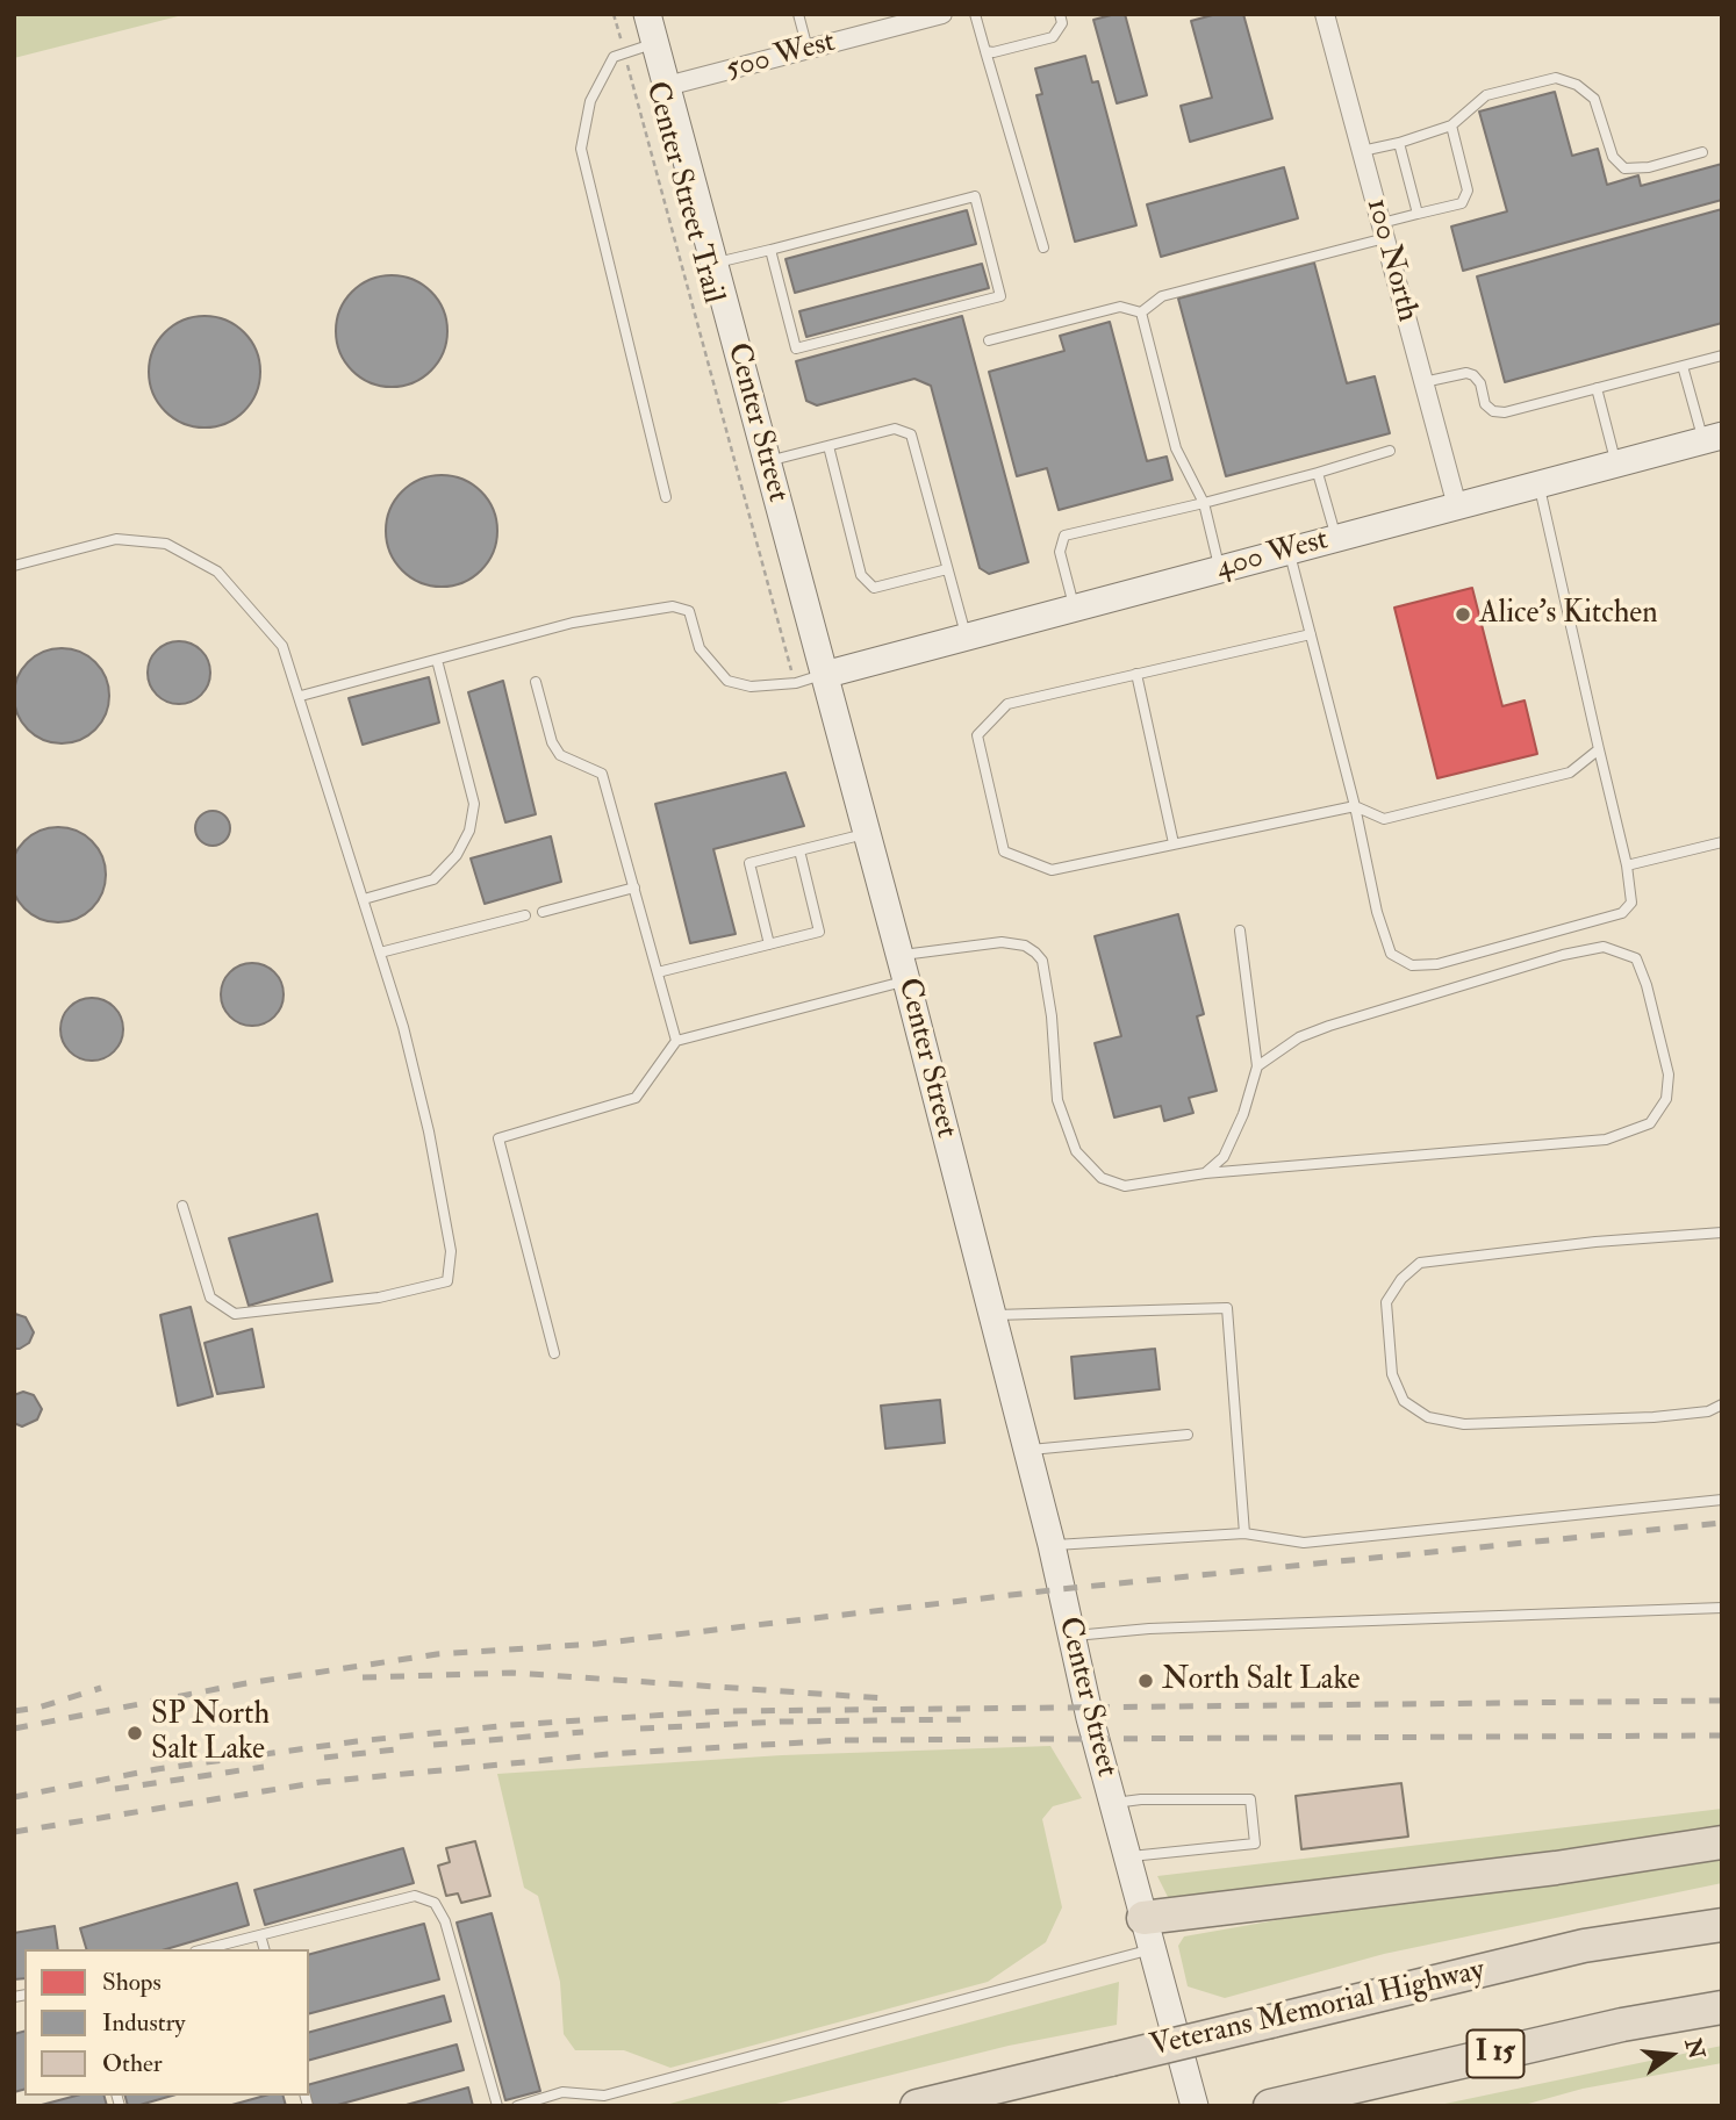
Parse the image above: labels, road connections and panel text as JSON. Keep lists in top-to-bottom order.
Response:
{
  "streets": {
    "highway": ["Veterans Memorial Highway", "I 15"],
    "main road": ["Center Street", "400 West"],
    "street": ["500 West", "100 North"],
    "path": ["Center Street Trail"]
  },
  "crossings": [
    ["500 West", "Center Street"],
    ["100 North", "400 West"],
    ["Center Street", "400 West"]
  ],
  "places": ["Alice's Kitchen", "North Salt Lake", "SP North Salt Lake"],
  "legend": ["Shops", "Industry", "Other"],
  "north": "right"
}
